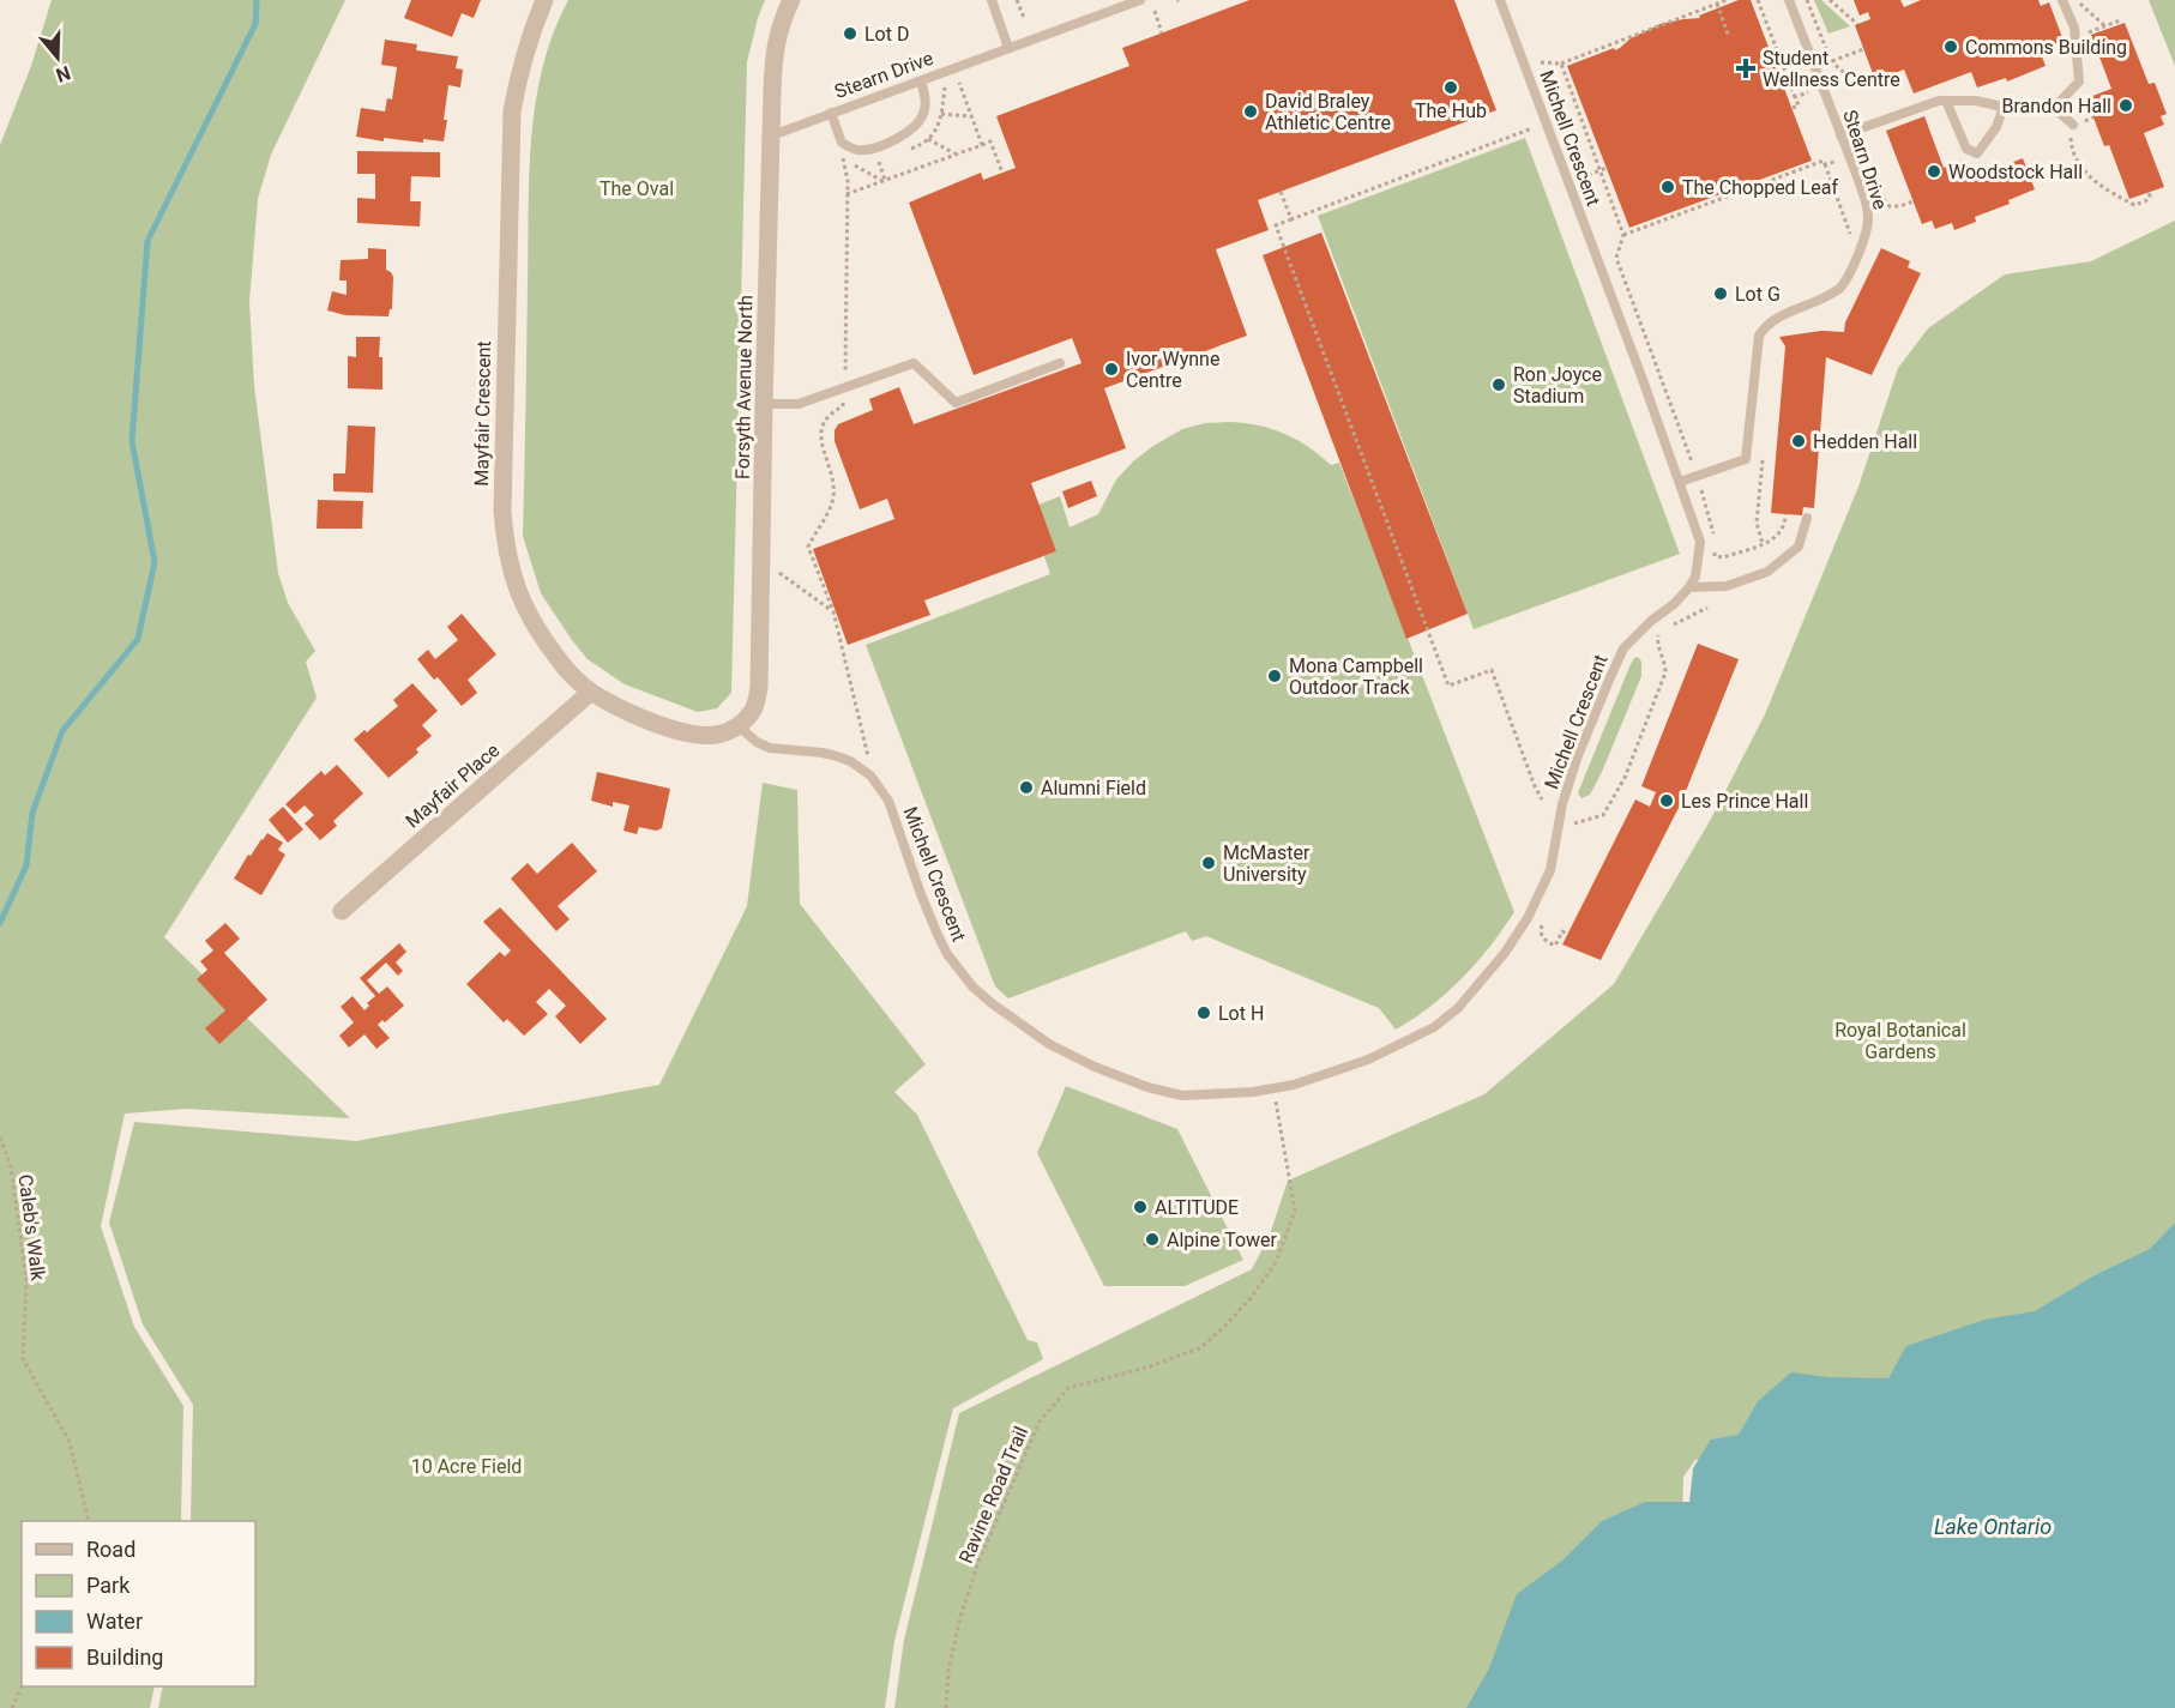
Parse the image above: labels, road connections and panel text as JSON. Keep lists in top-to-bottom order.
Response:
{
  "streets": {
    "street": ["Forsyth Avenue North", "Mayfair Crescent", "Mayfair Place"],
    "lane": ["Stearn Drive", "Michell Crescent"],
    "path": ["Caleb's Walk", "Ravine Road Trail"]
  },
  "crossings": [
    ["Stearn Drive", "Forsyth Avenue North"],
    ["Michell Crescent", "Forsyth Avenue North"],
    ["Michell Crescent", "Mayfair Crescent"],
    ["Michell Crescent", "Ravine Road Trail"],
    ["Forsyth Avenue North", "Mayfair Crescent"],
    ["Mayfair Crescent", "Mayfair Place"]
  ],
  "water": ["Lake Ontario"],
  "parks": ["The Oval", "Royal Botanical Gardens", "10 Acre Field"],
  "places": {
    "other": [
      "Lot D",
      "Commons Building",
      "The Hub",
      "Brandon Hall",
      "David Braley Athletic Centre",
      "Woodstock Hall",
      "The Chopped Leaf",
      "Lot G",
      "Ivor Wynne Centre",
      "Ron Joyce Stadium",
      "Hedden Hall",
      "Mona Campbell Outdoor Track",
      "Alumni Field",
      "Les Prince Hall",
      "McMaster University",
      "Lot H",
      "ALTITUDE",
      "Alpine Tower"
    ],
    "health": ["Student Wellness Centre"]
  },
  "legend": [
    "Road",
    "Park",
    "Water",
    "Building"
  ],
  "north": "bottom"
}
